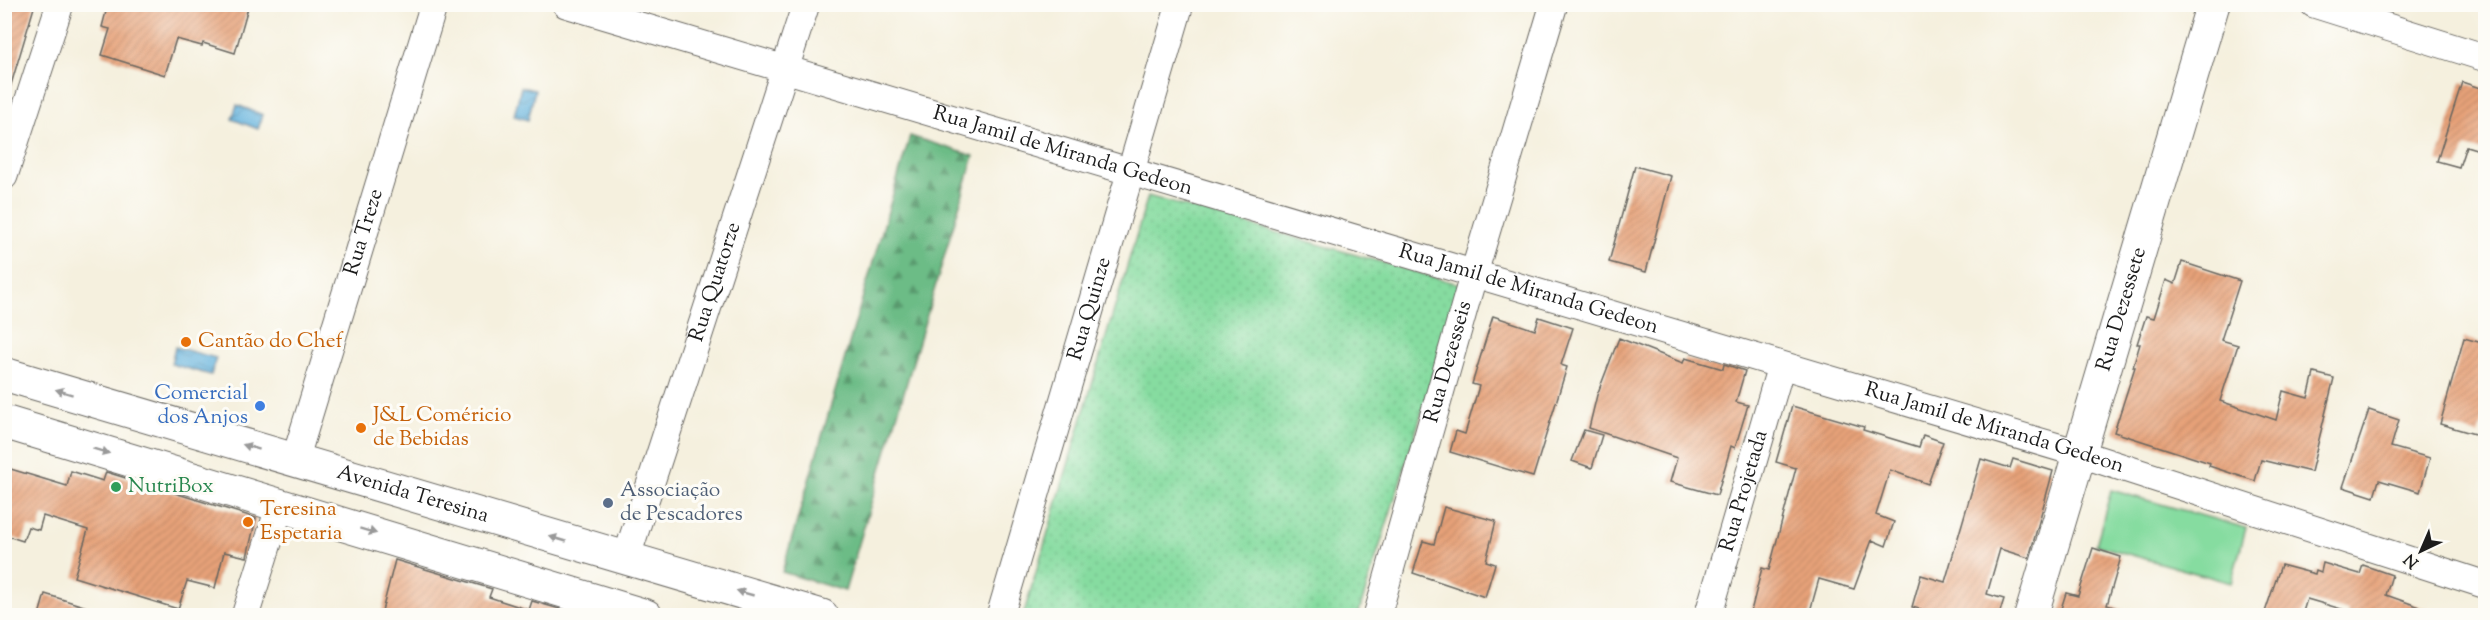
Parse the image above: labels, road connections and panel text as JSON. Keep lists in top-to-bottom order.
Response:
{
  "streets": {
    "main road": ["Rua Dezessete", "Avenida Teresina"],
    "street": [
      "Rua Jamil de Miranda Gedeon",
      "Rua Treze",
      "Rua Quatorze",
      "Rua Quinze",
      "Rua Dezesseis",
      "Rua Projetada"
    ]
  },
  "crossings": [
    ["Rua Jamil de Miranda Gedeon", "Rua Quatorze"],
    ["Rua Jamil de Miranda Gedeon", "Rua Quinze"],
    ["Rua Jamil de Miranda Gedeon", "Rua Dezessete"],
    ["Rua Jamil de Miranda Gedeon", "Rua Dezesseis"],
    ["Rua Jamil de Miranda Gedeon", "Rua Projetada"],
    ["Rua Treze", "Avenida Teresina"],
    ["Rua Quatorze", "Avenida Teresina"]
  ],
  "places": [
    "Cantão do Chef",
    "Comercial dos Anjos",
    "J&L Coméricio de Bebidas",
    "NutriBox",
    "Associação de Pescadores",
    "Teresina Espetaria"
  ],
  "north": "bottom left"
}
